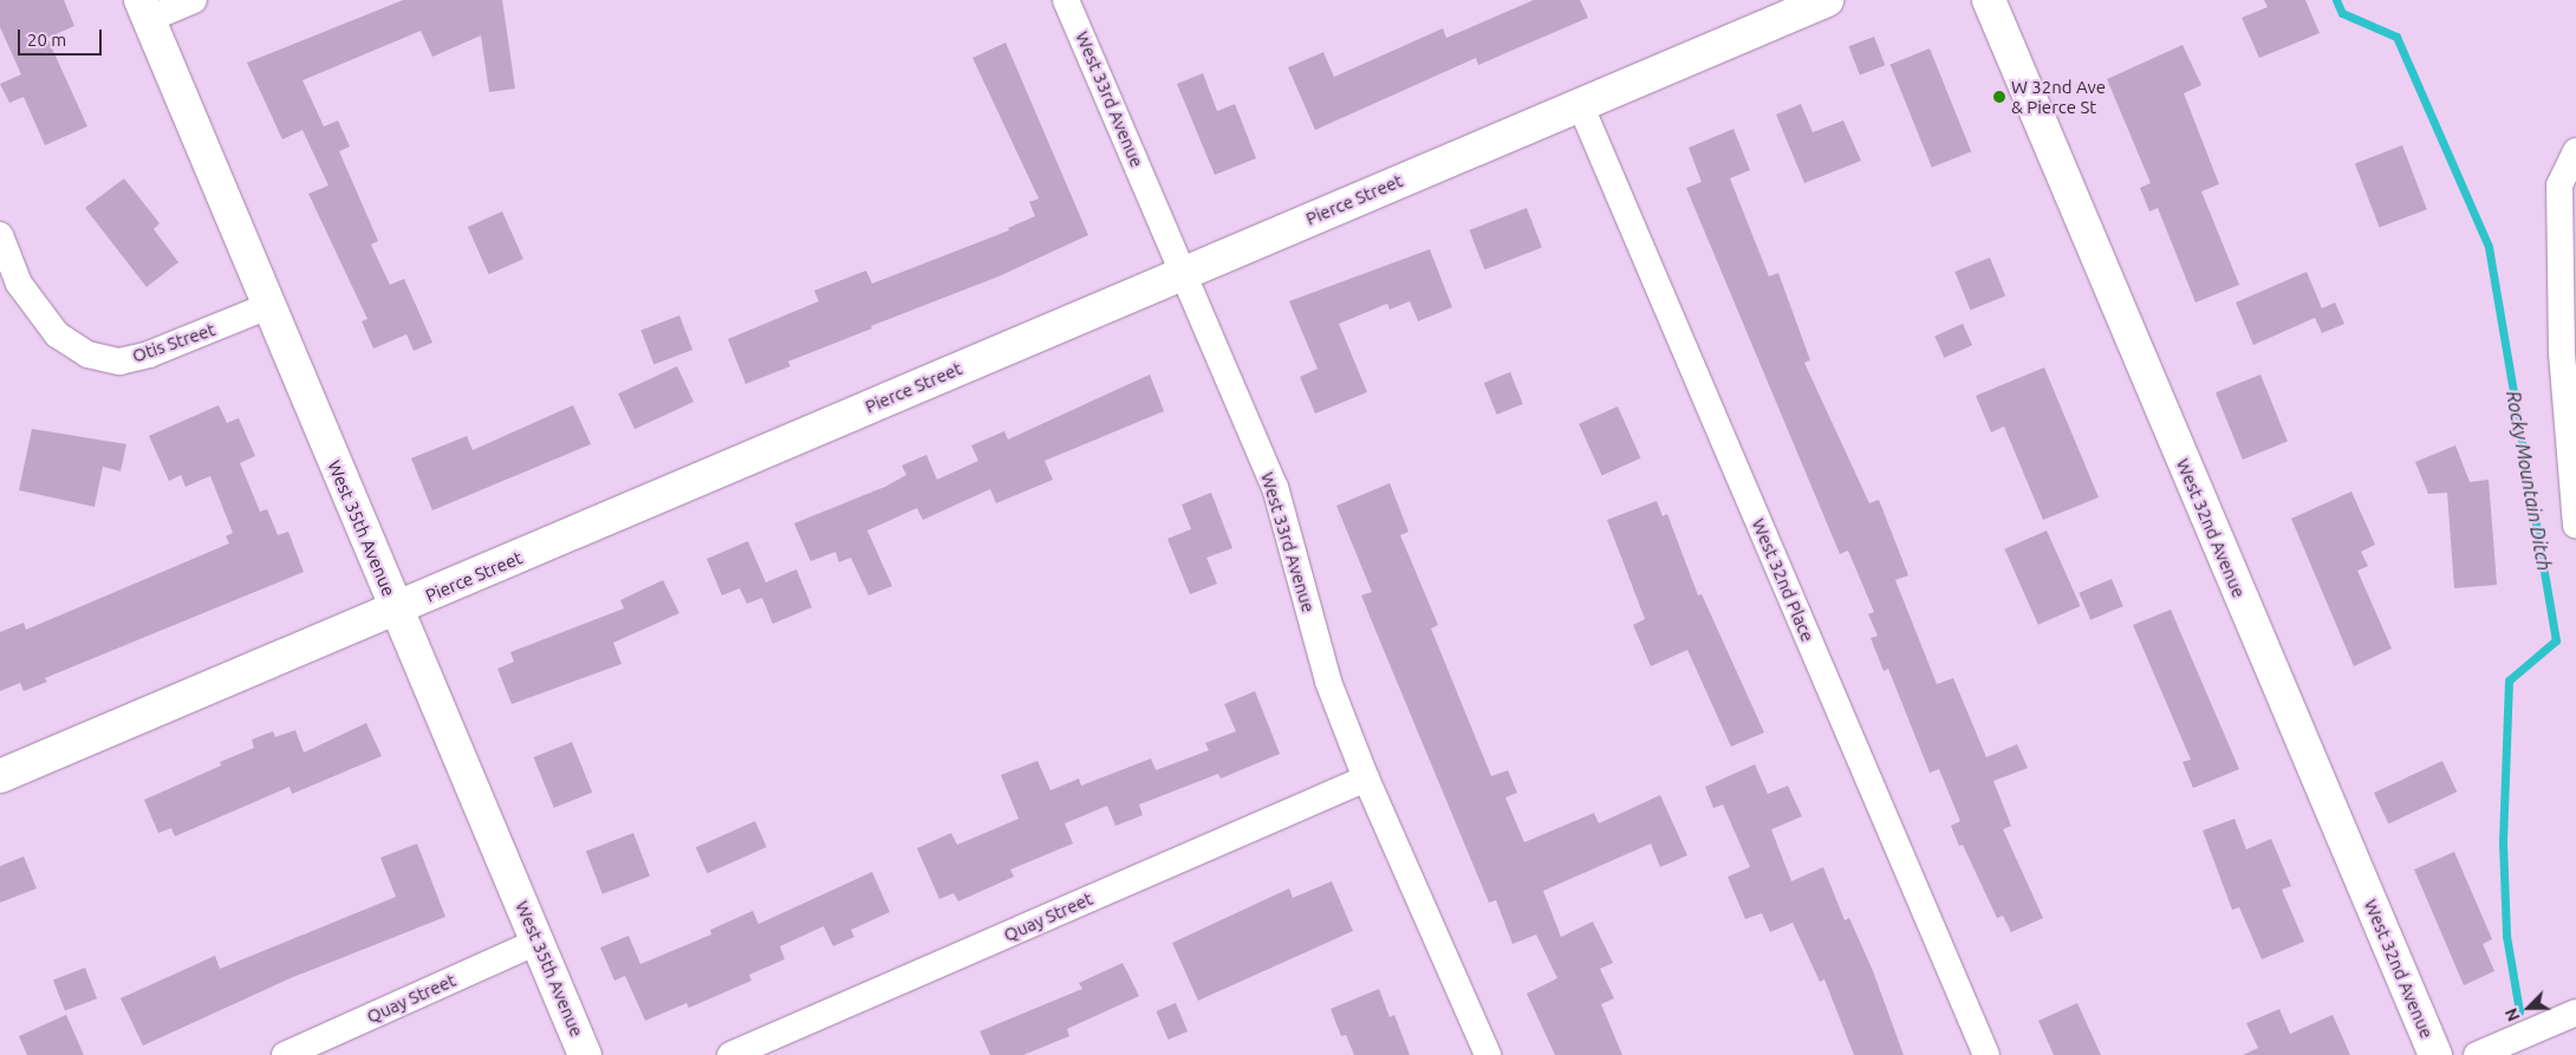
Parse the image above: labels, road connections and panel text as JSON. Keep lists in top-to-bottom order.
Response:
{
  "streets": {
    "street": [
      "West 33rd Avenue",
      "Pierce Street",
      "Otis Street",
      "West 35th Avenue",
      "West 32nd Avenue",
      "West 32nd Place",
      "Quay Street"
    ]
  },
  "crossings": [
    ["West 33rd Avenue", "Pierce Street"],
    ["West 33rd Avenue", "Quay Street"],
    ["Pierce Street", "West 35th Avenue"],
    ["Pierce Street", "West 32nd Place"],
    ["Otis Street", "West 35th Avenue"],
    ["West 35th Avenue", "Quay Street"]
  ],
  "water": ["Rocky Mountain Ditch"],
  "places": ["W 32nd Ave & Pierce St"],
  "scale_bar": "20 m",
  "north": "bottom left"
}
